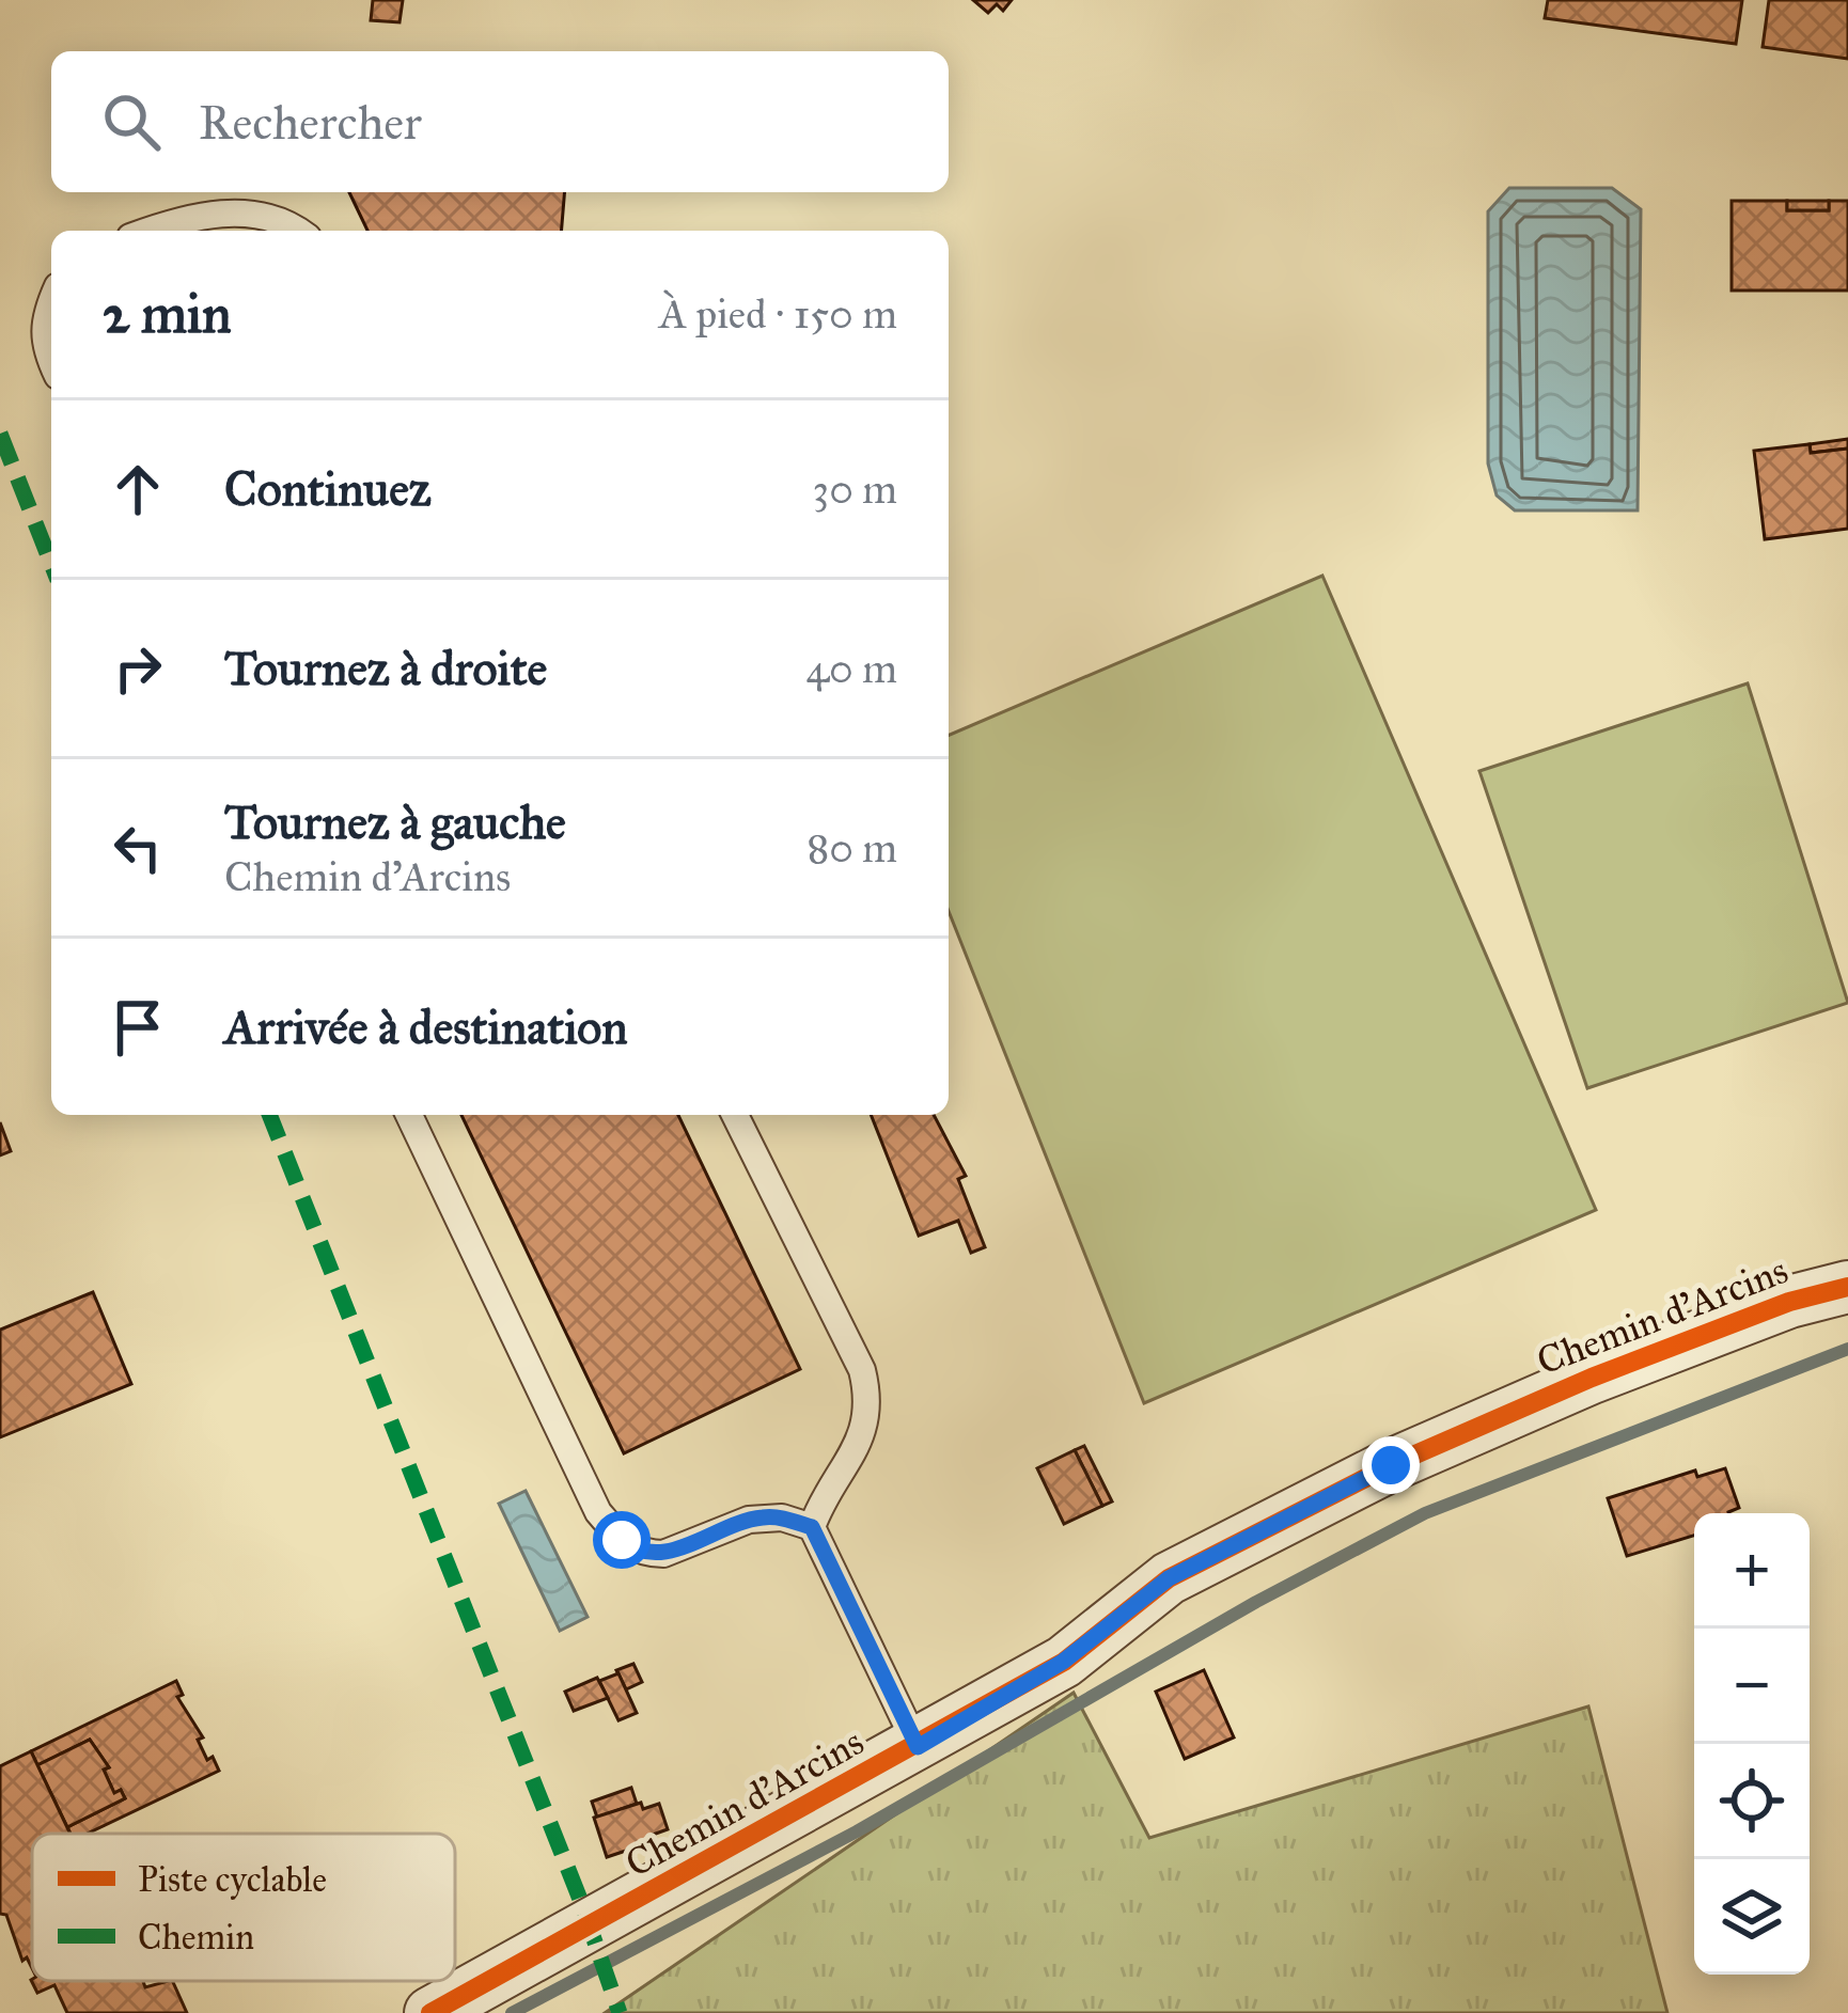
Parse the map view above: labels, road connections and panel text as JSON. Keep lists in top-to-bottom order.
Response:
{
  "streets": {
    "street": ["Chemin d'Arcins"]
  },
  "legend": ["Piste cyclable", "Chemin"],
  "page": {
    "search": "Rechercher",
    "heading": ["2 min", "À pied · 150 m"],
    "list": [
      ["Continuez", "30 m"],
      ["Tournez à droite", "40 m"],
      ["Tournez à gauche", "Chemin d'Arcins", "80 m"],
      "Arrivée à destination"
    ],
    "map_buttons": ["+", "−"]
  }
}
